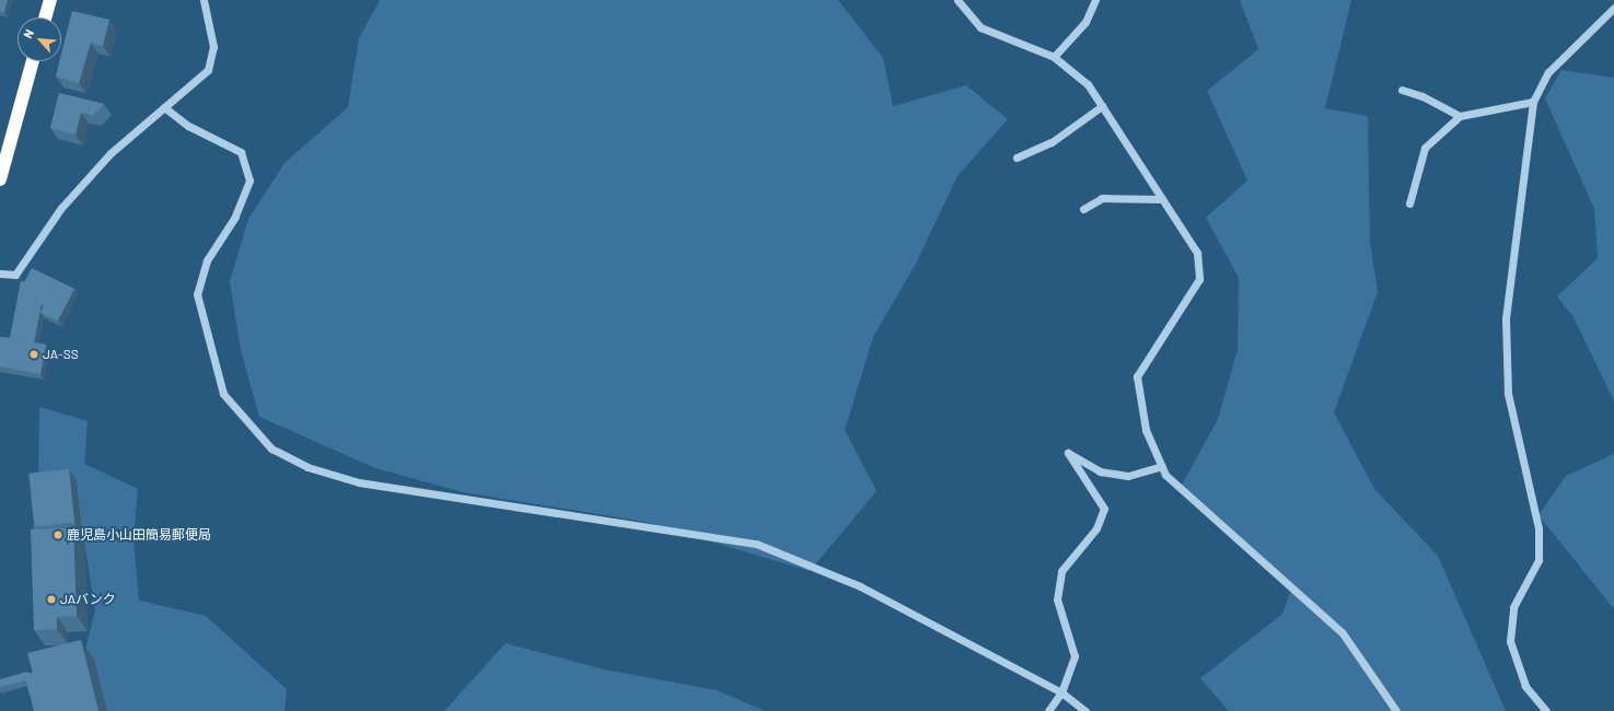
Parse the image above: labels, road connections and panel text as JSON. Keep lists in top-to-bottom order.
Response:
{
  "places": ["JA-SS", "鹿児島小山田簡易郵便局", "JAバンク"],
  "north": "top left"
}
